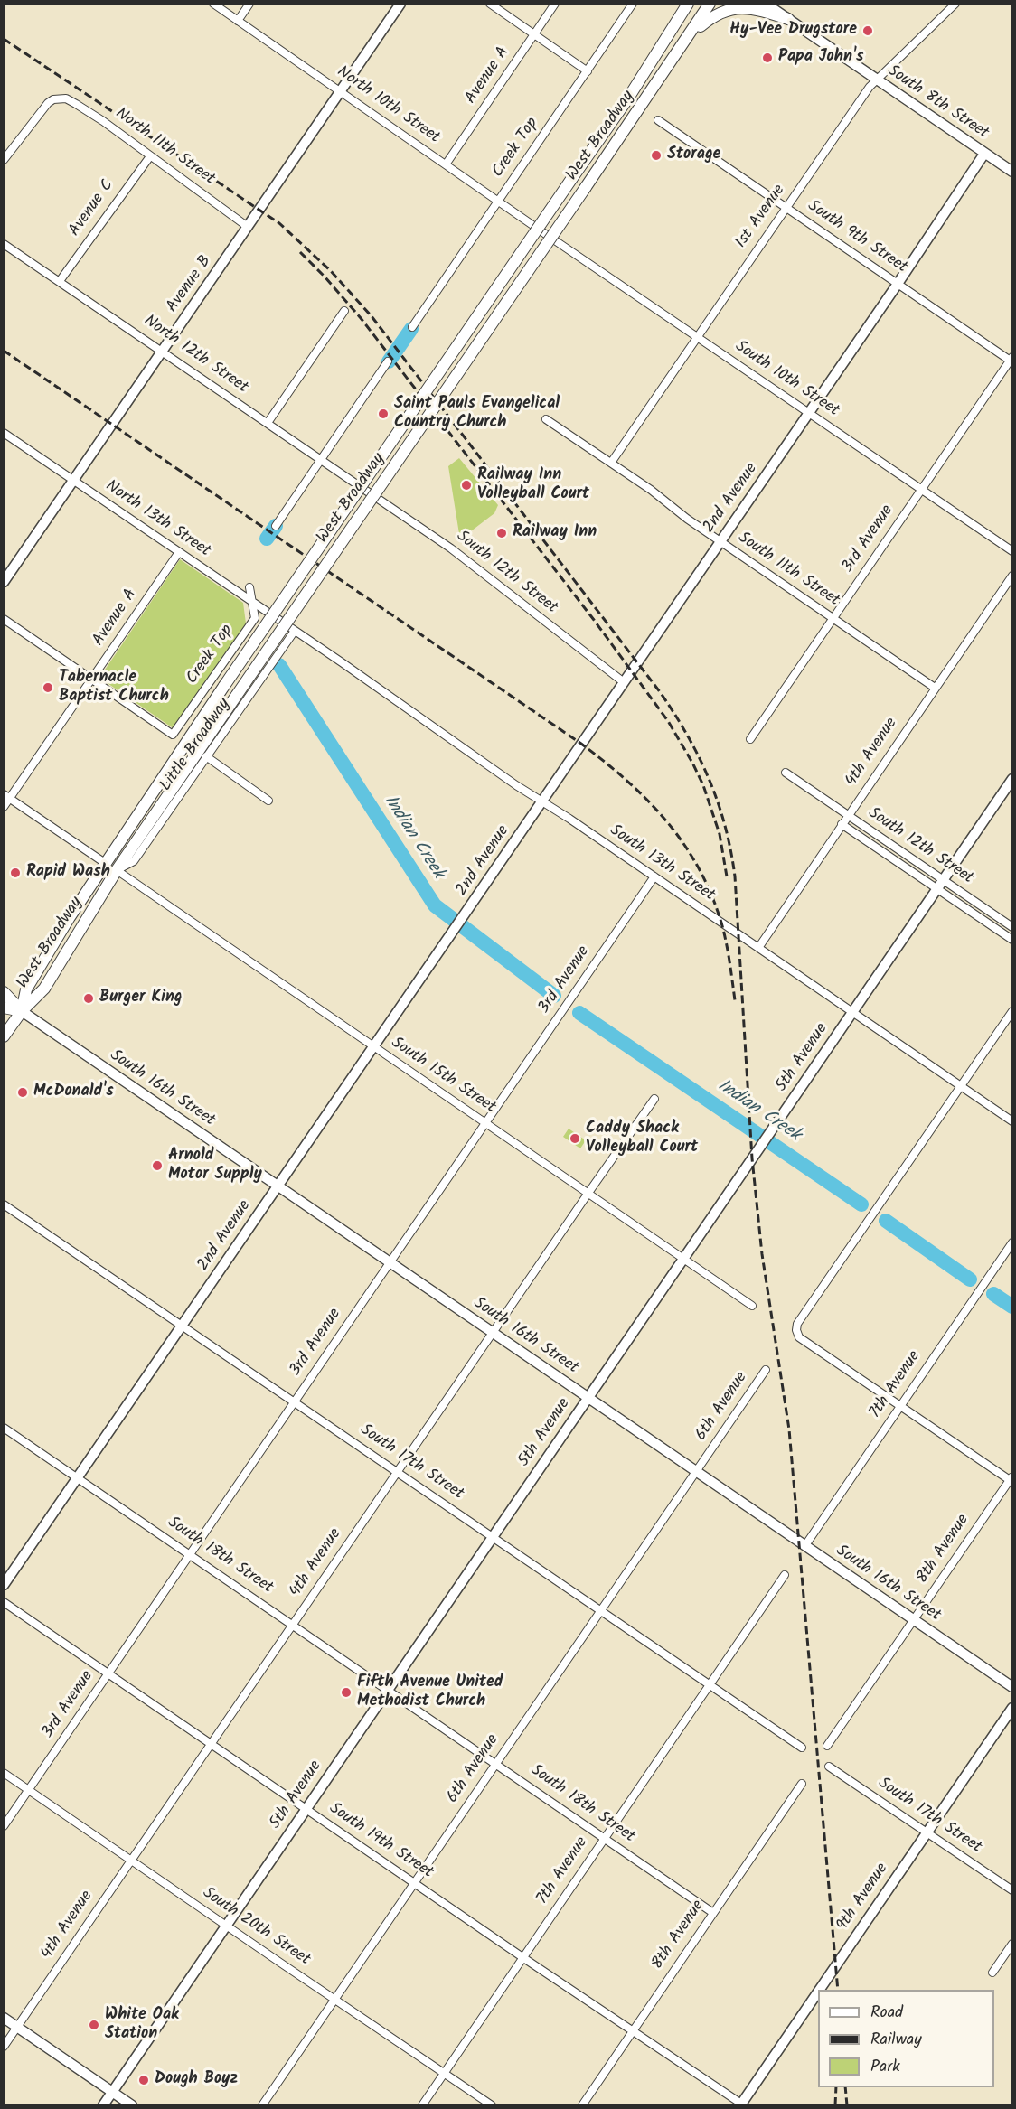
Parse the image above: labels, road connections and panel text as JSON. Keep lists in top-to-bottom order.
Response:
{
  "streets": {
    "main road": ["West Broadway"],
    "street": [
      "Avenue A",
      "South 8th Street",
      "North 10th Street",
      "North 11th Street",
      "Creek Top",
      "Avenue C",
      "1st Avenue",
      "South 9th Street",
      "Avenue B",
      "North 12th Street",
      "South 10th Street",
      "2nd Avenue",
      "North 13th Street",
      "3rd Avenue",
      "South 11th Street",
      "South 12th Street",
      "Little Broadway",
      "4th Avenue",
      "South 13th Street",
      "5th Avenue",
      "South 15th Street",
      "South 16th Street",
      "7th Avenue",
      "6th Avenue",
      "South 17th Street",
      "8th Avenue",
      "South 18th Street",
      "South 19th Street",
      "9th Avenue",
      "South 20th Street"
    ]
  },
  "crossings": [
    ["Avenue A", "North 10th Street"],
    ["Avenue A", "Creek Top"],
    ["Avenue A", "North 13th Street"],
    ["South 8th Street", "1st Avenue"],
    ["South 8th Street", "2nd Avenue"],
    ["North 10th Street", "Creek Top"],
    ["North 10th Street", "Avenue B"],
    ["North 10th Street", "South 10th Street"],
    ["West Broadway", "Little Broadway"],
    ["West Broadway", "South 15th Street"],
    ["West Broadway", "South 16th Street"],
    ["North 11th Street", "Avenue C"],
    ["North 11th Street", "Avenue B"],
    ["Creek Top", "North 13th Street"],
    ["Avenue C", "North 12th Street"],
    ["1st Avenue", "South 9th Street"],
    ["1st Avenue", "South 10th Street"],
    ["1st Avenue", "South 11th Street"],
    ["South 9th Street", "2nd Avenue"],
    ["South 9th Street", "3rd Avenue"],
    ["Avenue B", "North 12th Street"],
    ["Avenue B", "North 13th Street"],
    ["North 12th Street", "South 12th Street"],
    ["South 10th Street", "2nd Avenue"],
    ["South 10th Street", "3rd Avenue"],
    ["2nd Avenue", "South 11th Street"],
    ["2nd Avenue", "South 12th Street"],
    ["2nd Avenue", "South 13th Street"],
    ["2nd Avenue", "South 15th Street"],
    ["2nd Avenue", "South 16th Street"],
    ["2nd Avenue", "South 17th Street"],
    ["2nd Avenue", "South 18th Street"],
    ["North 13th Street", "Little Broadway"],
    ["North 13th Street", "South 13th Street"],
    ["3rd Avenue", "South 11th Street"],
    ["3rd Avenue", "South 13th Street"],
    ["3rd Avenue", "South 15th Street"],
    ["3rd Avenue", "South 16th Street"],
    ["3rd Avenue", "South 17th Street"],
    ["3rd Avenue", "South 18th Street"],
    ["3rd Avenue", "South 19th Street"],
    ["3rd Avenue", "South 20th Street"],
    ["South 11th Street", "4th Avenue"],
    ["South 12th Street", "4th Avenue"],
    ["South 12th Street", "5th Avenue"],
    ["Little Broadway", "South 13th Street"],
    ["Little Broadway", "South 15th Street"],
    ["4th Avenue", "South 13th Street"],
    ["4th Avenue", "South 15th Street"],
    ["4th Avenue", "South 16th Street"],
    ["4th Avenue", "South 17th Street"],
    ["4th Avenue", "South 18th Street"],
    ["4th Avenue", "South 19th Street"],
    ["4th Avenue", "South 20th Street"],
    ["South 13th Street", "5th Avenue"],
    ["5th Avenue", "South 15th Street"],
    ["5th Avenue", "South 16th Street"],
    ["5th Avenue", "South 17th Street"],
    ["5th Avenue", "South 18th Street"],
    ["5th Avenue", "South 19th Street"],
    ["5th Avenue", "South 20th Street"],
    ["South 16th Street", "7th Avenue"],
    ["South 16th Street", "6th Avenue"],
    ["South 16th Street", "8th Avenue"],
    ["7th Avenue", "South 17th Street"],
    ["7th Avenue", "South 18th Street"],
    ["7th Avenue", "South 19th Street"],
    ["7th Avenue", "South 20th Street"],
    ["6th Avenue", "South 17th Street"],
    ["6th Avenue", "South 18th Street"],
    ["6th Avenue", "South 19th Street"],
    ["6th Avenue", "South 20th Street"],
    ["South 17th Street", "9th Avenue"],
    ["8th Avenue", "South 18th Street"],
    ["8th Avenue", "South 19th Street"],
    ["South 19th Street", "9th Avenue"]
  ],
  "water": ["Indian Creek"],
  "places": [
    "Hy-Vee Drugstore",
    "Papa John's",
    "Storage",
    "Saint Pauls Evangelical Country Church",
    "Railway Inn Volleyball Court",
    "Railway Inn",
    "Tabernacle Baptist Church",
    "Rapid Wash",
    "Burger King",
    "McDonald's",
    "Caddy Shack Volleyball Court",
    "Arnold Motor Supply",
    "Fifth Avenue United Methodist Church",
    "White Oak Station",
    "Dough Boyz"
  ],
  "legend": ["Road", "Railway", "Park"]
}
